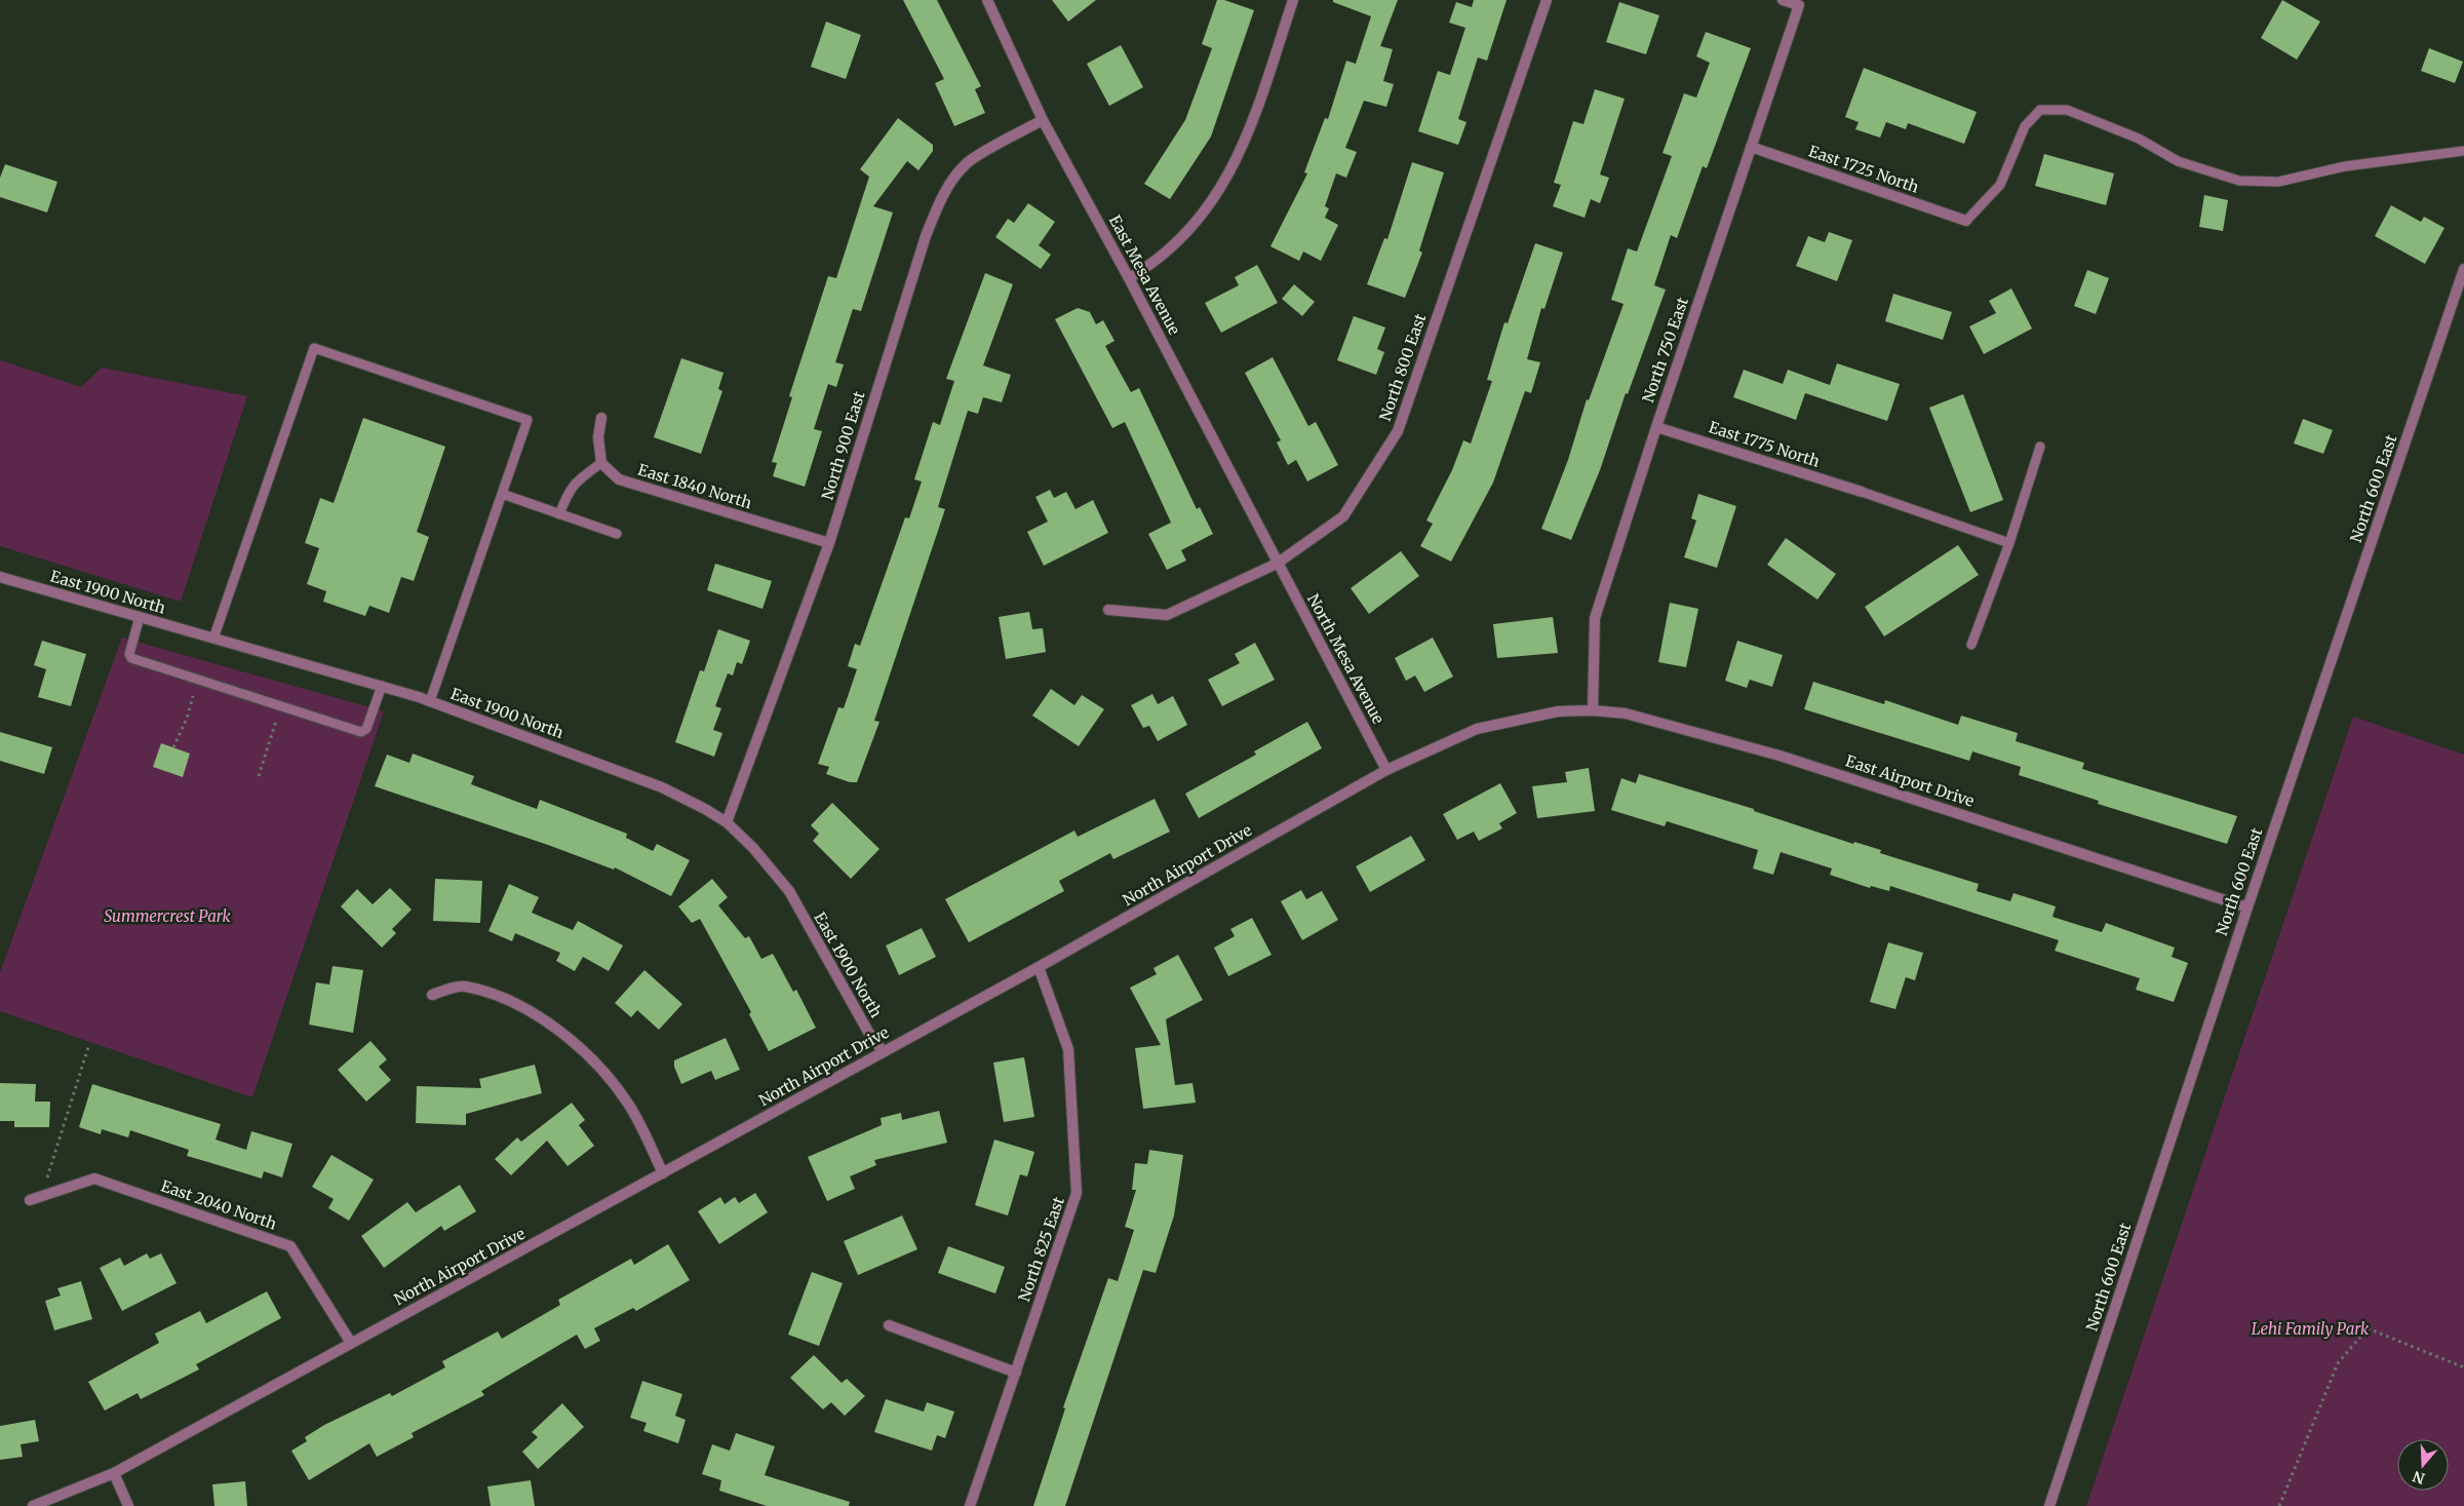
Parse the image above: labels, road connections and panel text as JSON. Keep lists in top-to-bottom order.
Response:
{
  "streets": {
    "street": [
      "East 1725 North",
      "East Mesa Avenue",
      "North 750 East",
      "North 800 East",
      "East 1775 North",
      "North 900 East",
      "East 1840 North",
      "North 600 East",
      "East 1900 North",
      "North Mesa Avenue",
      "East Airport Drive",
      "North Airport Drive",
      "East 2040 North",
      "North 825 East"
    ]
  },
  "crossings": [
    ["East 1725 North", "North 750 East"],
    ["East Mesa Avenue", "North 800 East"],
    ["East Mesa Avenue", "North 900 East"],
    ["East Mesa Avenue", "North Mesa Avenue"],
    ["North 750 East", "East 1775 North"],
    ["North 750 East", "East Airport Drive"],
    ["North 800 East", "North Mesa Avenue"],
    ["North 900 East", "East 1840 North"],
    ["North 900 East", "East 1900 North"],
    ["North 600 East", "East Airport Drive"],
    ["East 1900 North", "North Airport Drive"],
    ["North Mesa Avenue", "North Airport Drive"],
    ["East Airport Drive", "North Airport Drive"],
    ["North Airport Drive", "East 2040 North"],
    ["North Airport Drive", "North 825 East"]
  ],
  "parks": ["Summercrest Park", "Lehi Family Park"],
  "north": "bottom"
}
